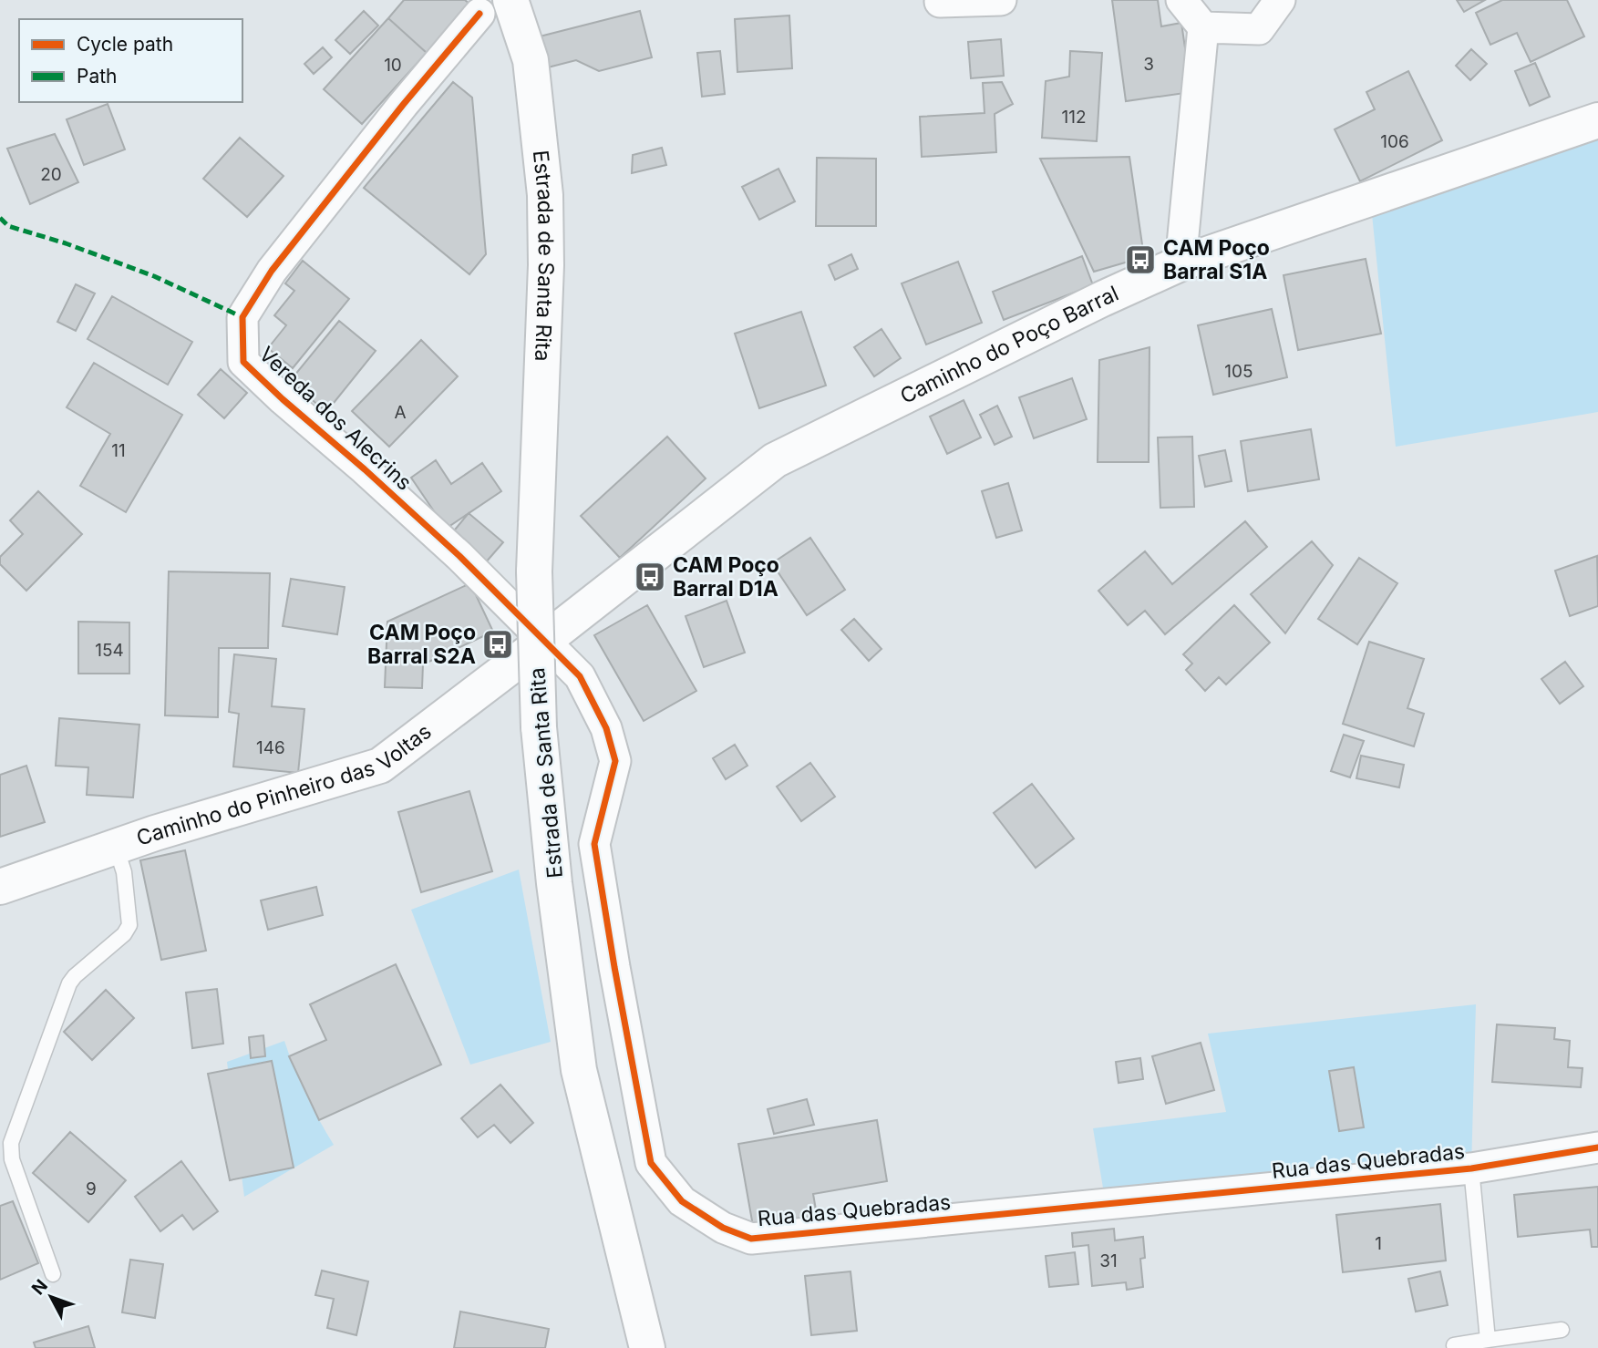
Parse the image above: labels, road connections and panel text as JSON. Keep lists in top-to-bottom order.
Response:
{
  "streets": {
    "street": [
      "Estrada de Santa Rita",
      "Caminho do Poço Barral",
      "Vereda dos Alecrins",
      "Caminho do Pinheiro das Voltas",
      "Rua das Quebradas"
    ]
  },
  "crossings": [
    ["Caminho do Poço Barral", "Vereda dos Alecrins"],
    ["Caminho do Poço Barral", "Caminho do Pinheiro das Voltas"],
    ["Caminho do Poço Barral", "Rua das Quebradas"],
    ["Vereda dos Alecrins", "Caminho do Pinheiro das Voltas"],
    ["Vereda dos Alecrins", "Rua das Quebradas"],
    ["Caminho do Pinheiro das Voltas", "Rua das Quebradas"]
  ],
  "places": {
    "bus stop": ["CAM Poço Barral S1A", "CAM Poço Barral D1A", "CAM Poço Barral S2A"]
  },
  "house_numbers": [
    "3",
    "10",
    "112",
    "106",
    "20",
    "105",
    "A",
    "11",
    "154",
    "146",
    "9",
    "1",
    "31"
  ],
  "legend": ["Cycle path", "Path"],
  "north": "top left"
}
